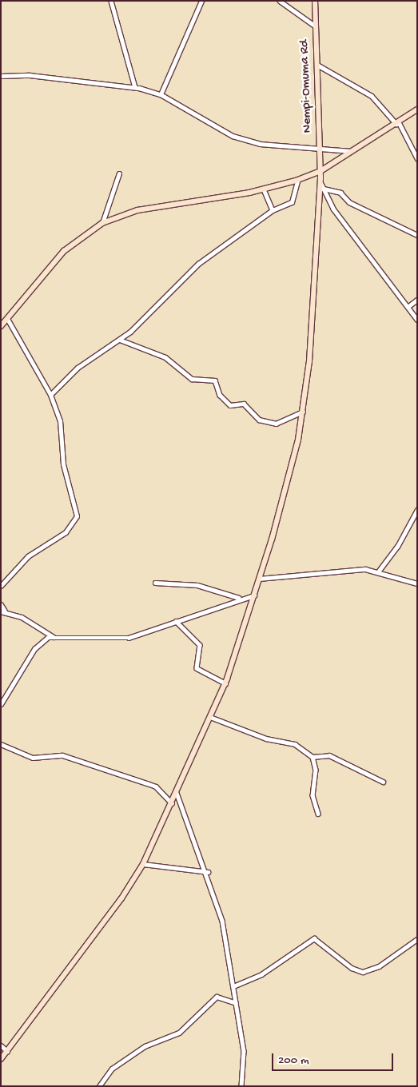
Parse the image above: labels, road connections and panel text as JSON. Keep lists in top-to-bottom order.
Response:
{
  "streets": {
    "street": ["Nempi-Omuma Rd"]
  },
  "scale_bar": "200 m"
}
